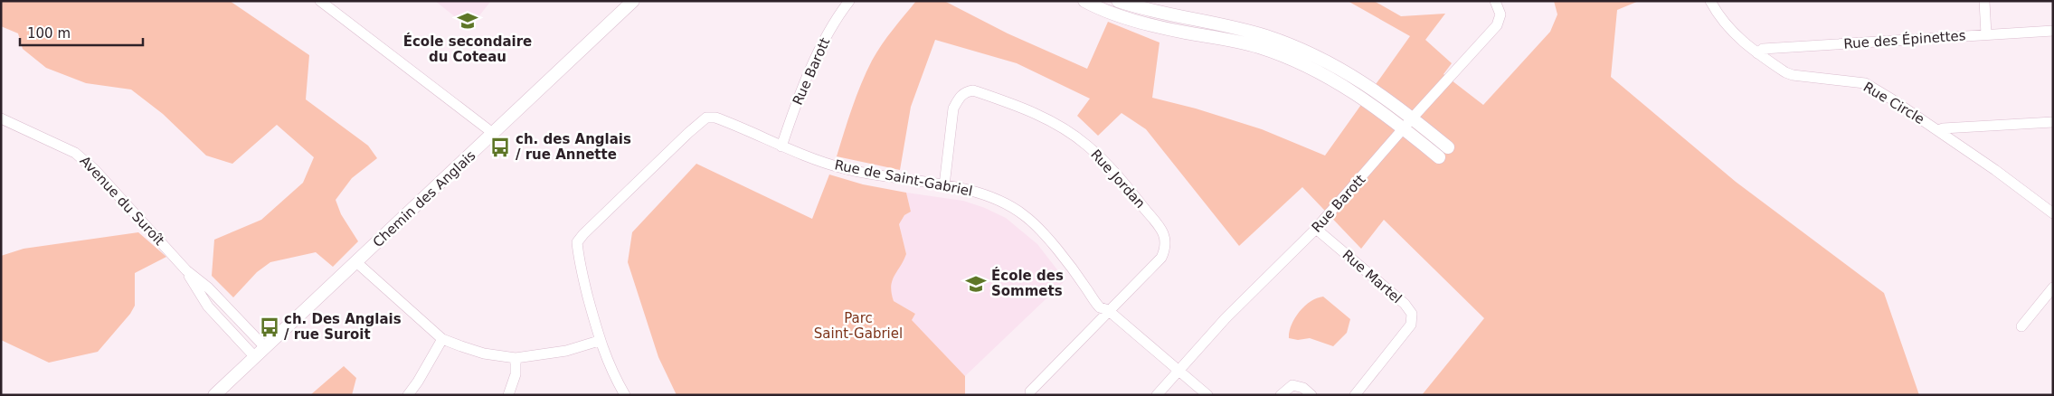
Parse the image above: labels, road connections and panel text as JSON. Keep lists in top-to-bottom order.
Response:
{
  "streets": {
    "street": [
      "Rue des Épinettes",
      "Rue Barott",
      "Rue Circle",
      "Rue de Saint-Gabriel",
      "Rue Jordan",
      "Chemin des Anglais",
      "Avenue du Suroît",
      "Rue Martel"
    ]
  },
  "crossings": [
    ["Rue des Épinettes", "Rue Circle"],
    ["Rue Barott", "Rue de Saint-Gabriel"],
    ["Rue Barott", "Rue Martel"],
    ["Rue de Saint-Gabriel", "Rue Jordan"],
    ["Chemin des Anglais", "Avenue du Suroît"]
  ],
  "parks": ["Parc Saint-Gabriel"],
  "places": {
    "school or university": ["École secondaire du Coteau", "École des Sommets"],
    "bus stop": ["ch. des Anglais / rue Annette", "ch. Des Anglais / rue Suroit"]
  },
  "scale_bar": "100 m"
}
